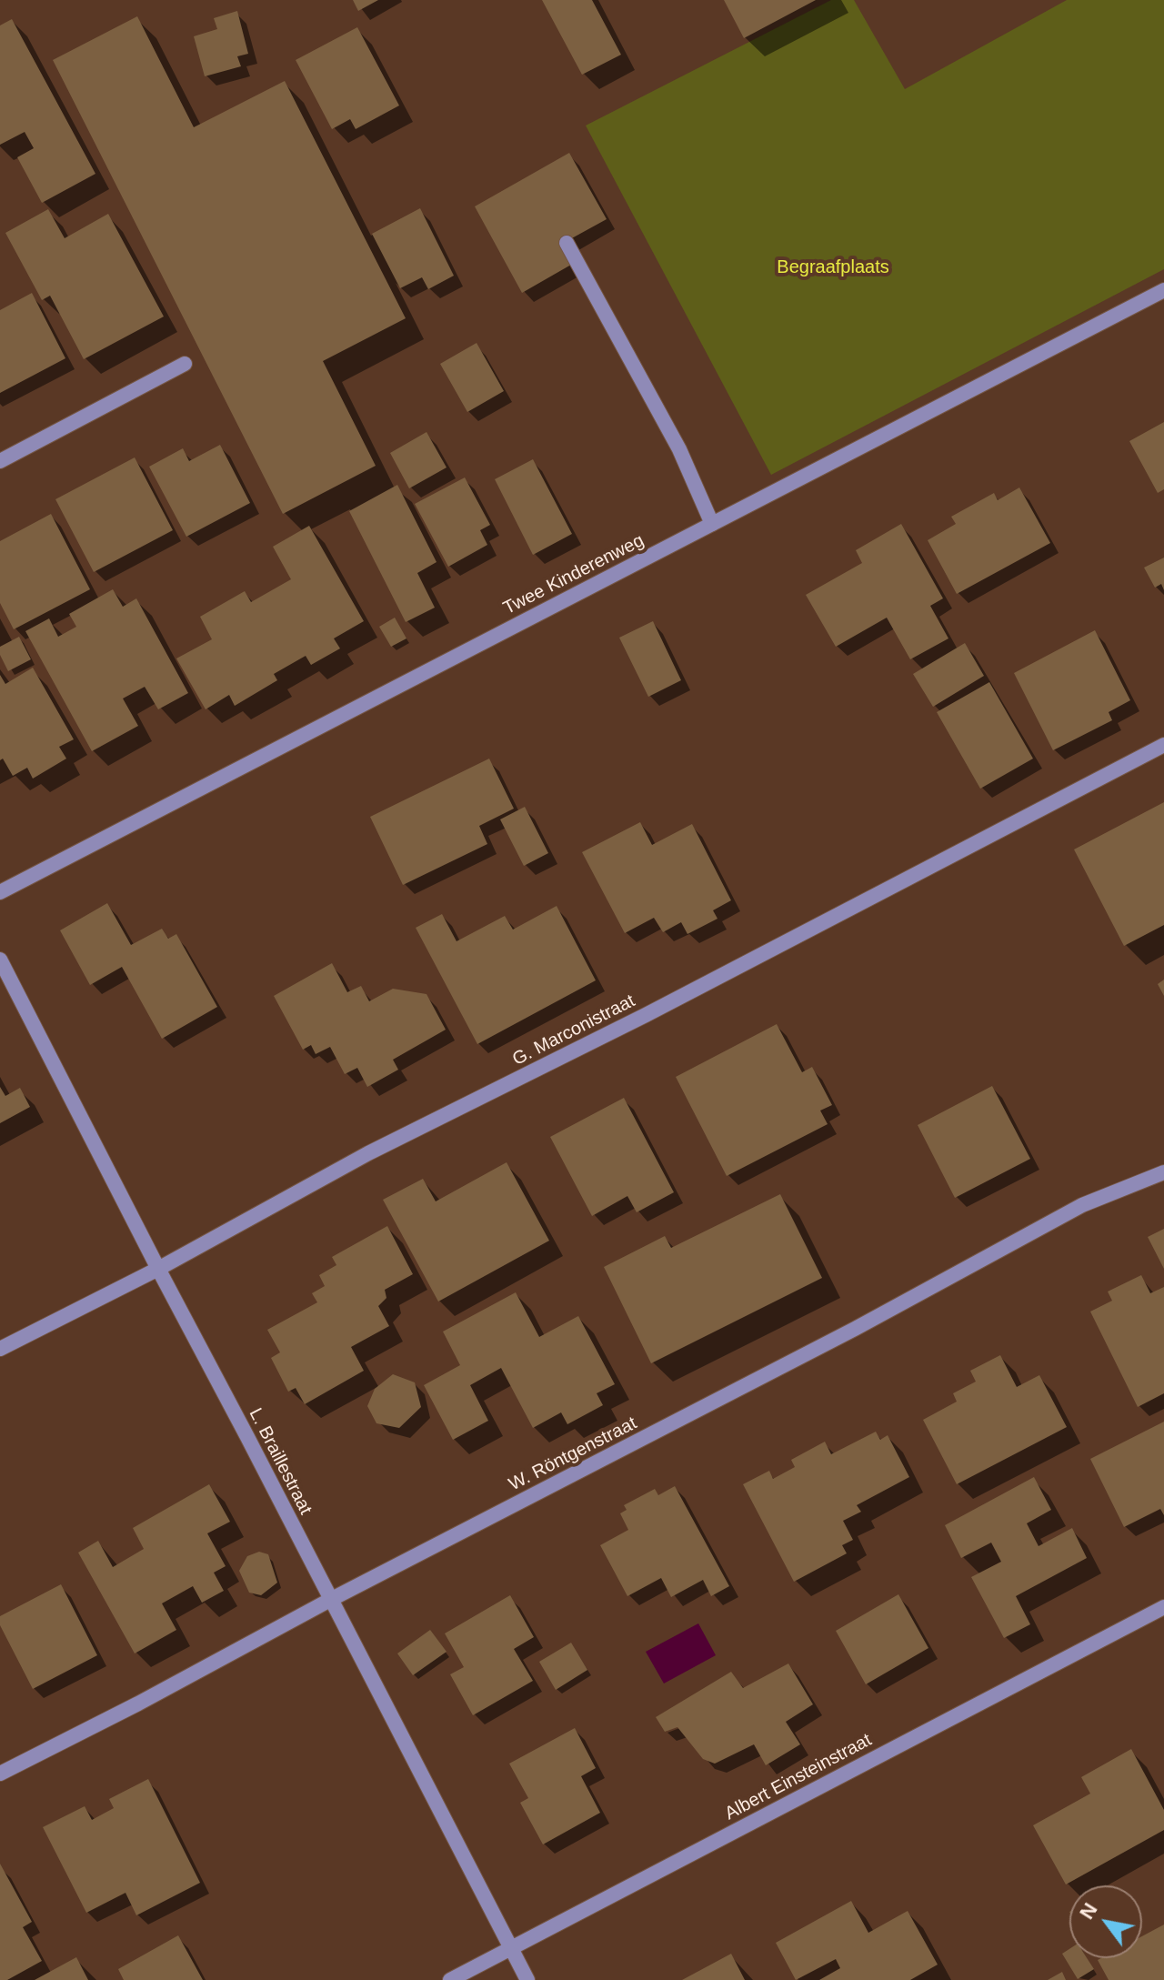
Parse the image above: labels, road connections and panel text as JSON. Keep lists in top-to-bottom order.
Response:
{
  "streets": {
    "street": [
      "Twee Kinderenweg",
      "G. Marconistraat",
      "W. Röntgenstraat",
      "L. Braillestraat",
      "Albert Einsteinstraat"
    ]
  },
  "crossings": [
    ["G. Marconistraat", "L. Braillestraat"],
    ["W. Röntgenstraat", "L. Braillestraat"],
    ["L. Braillestraat", "Albert Einsteinstraat"]
  ],
  "parks": ["Begraafplaats"],
  "north": "top left"
}
